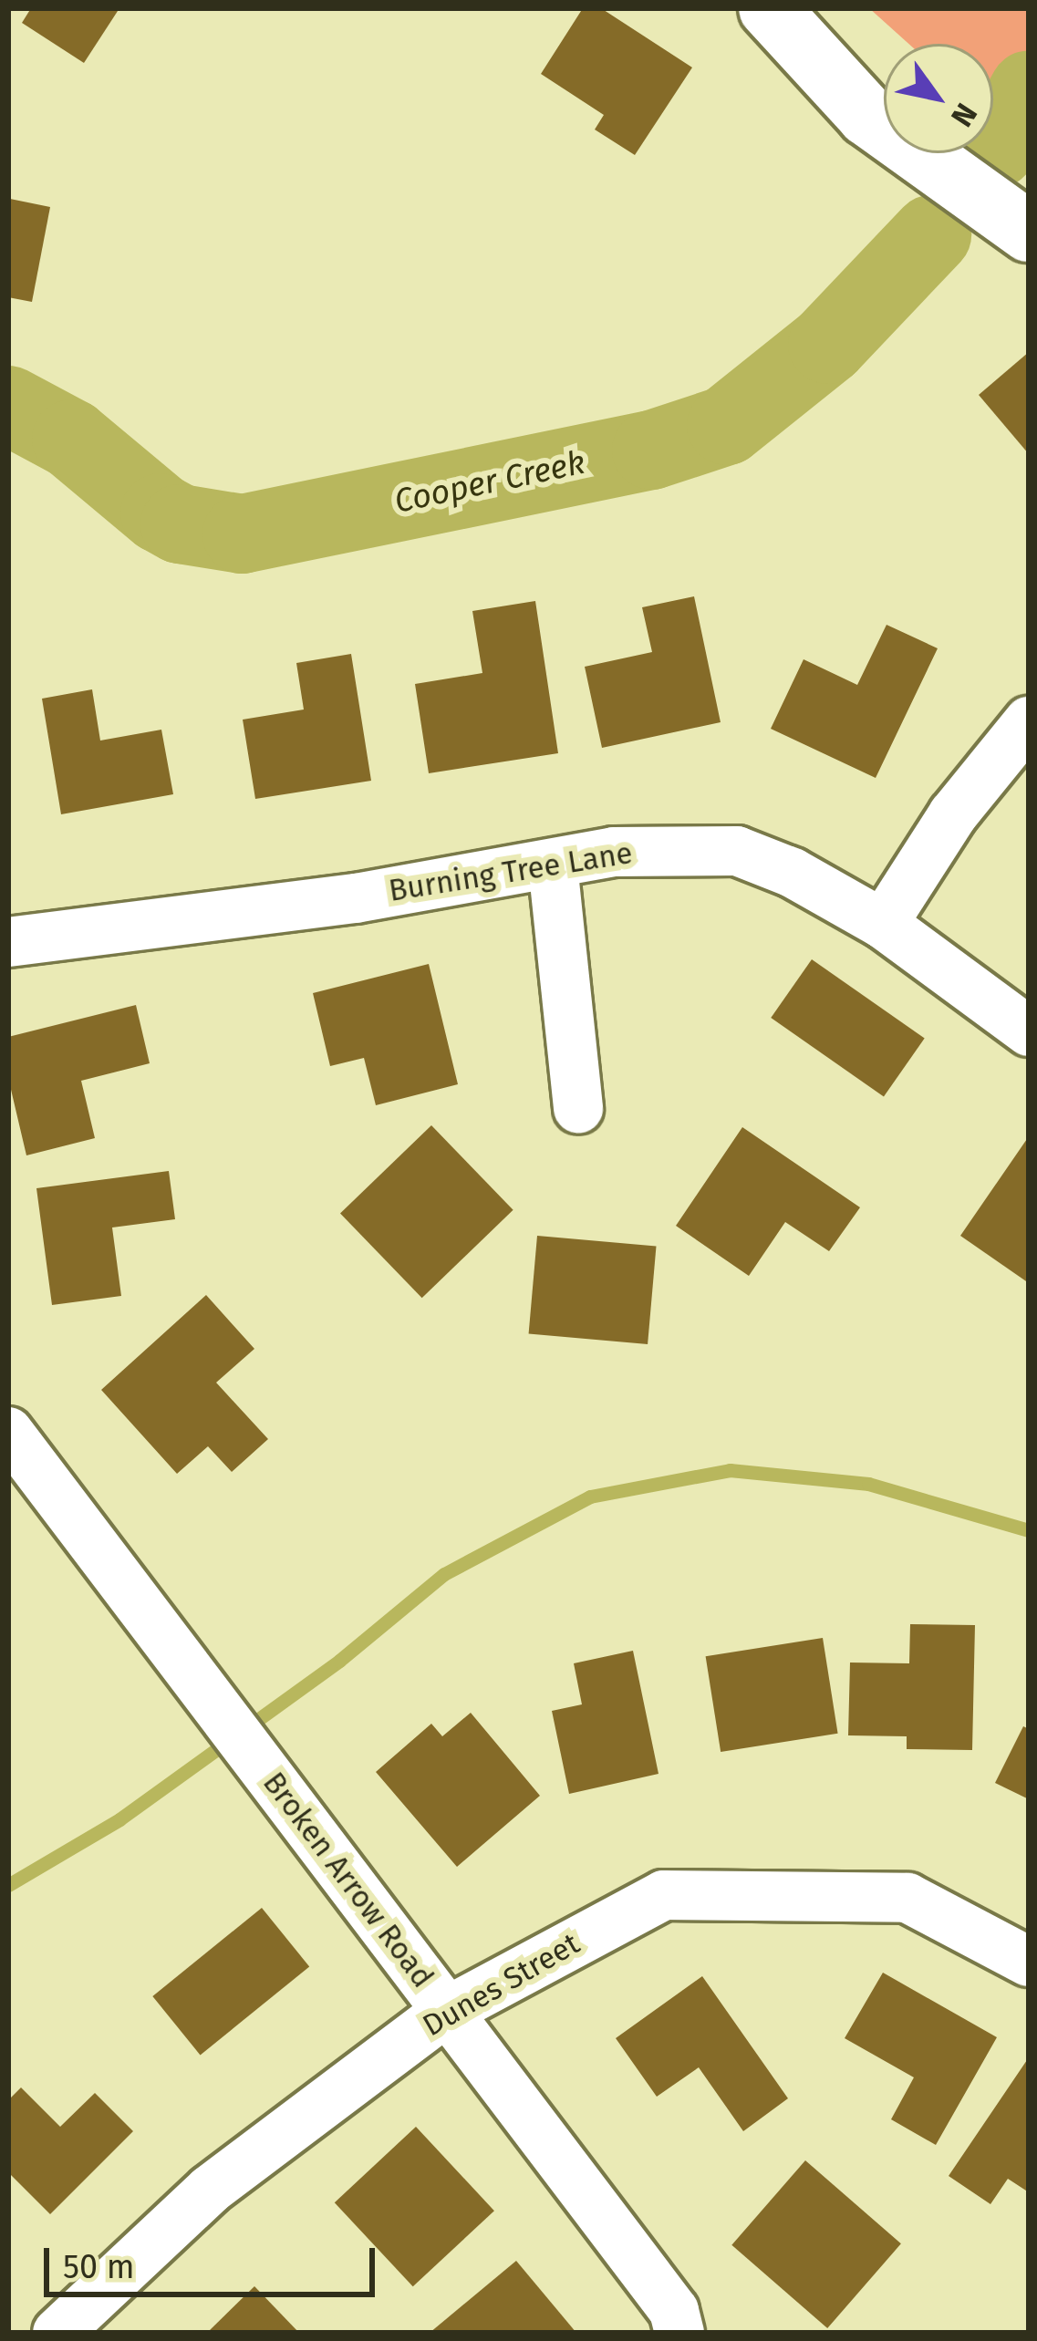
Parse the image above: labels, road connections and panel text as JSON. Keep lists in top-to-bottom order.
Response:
{
  "streets": {
    "street": ["Burning Tree Lane", "Broken Arrow Road", "Dunes Street"]
  },
  "crossings": [
    ["Broken Arrow Road", "Dunes Street"]
  ],
  "water": ["Cooper Creek"],
  "scale_bar": "50 m",
  "north": "bottom right"
}
